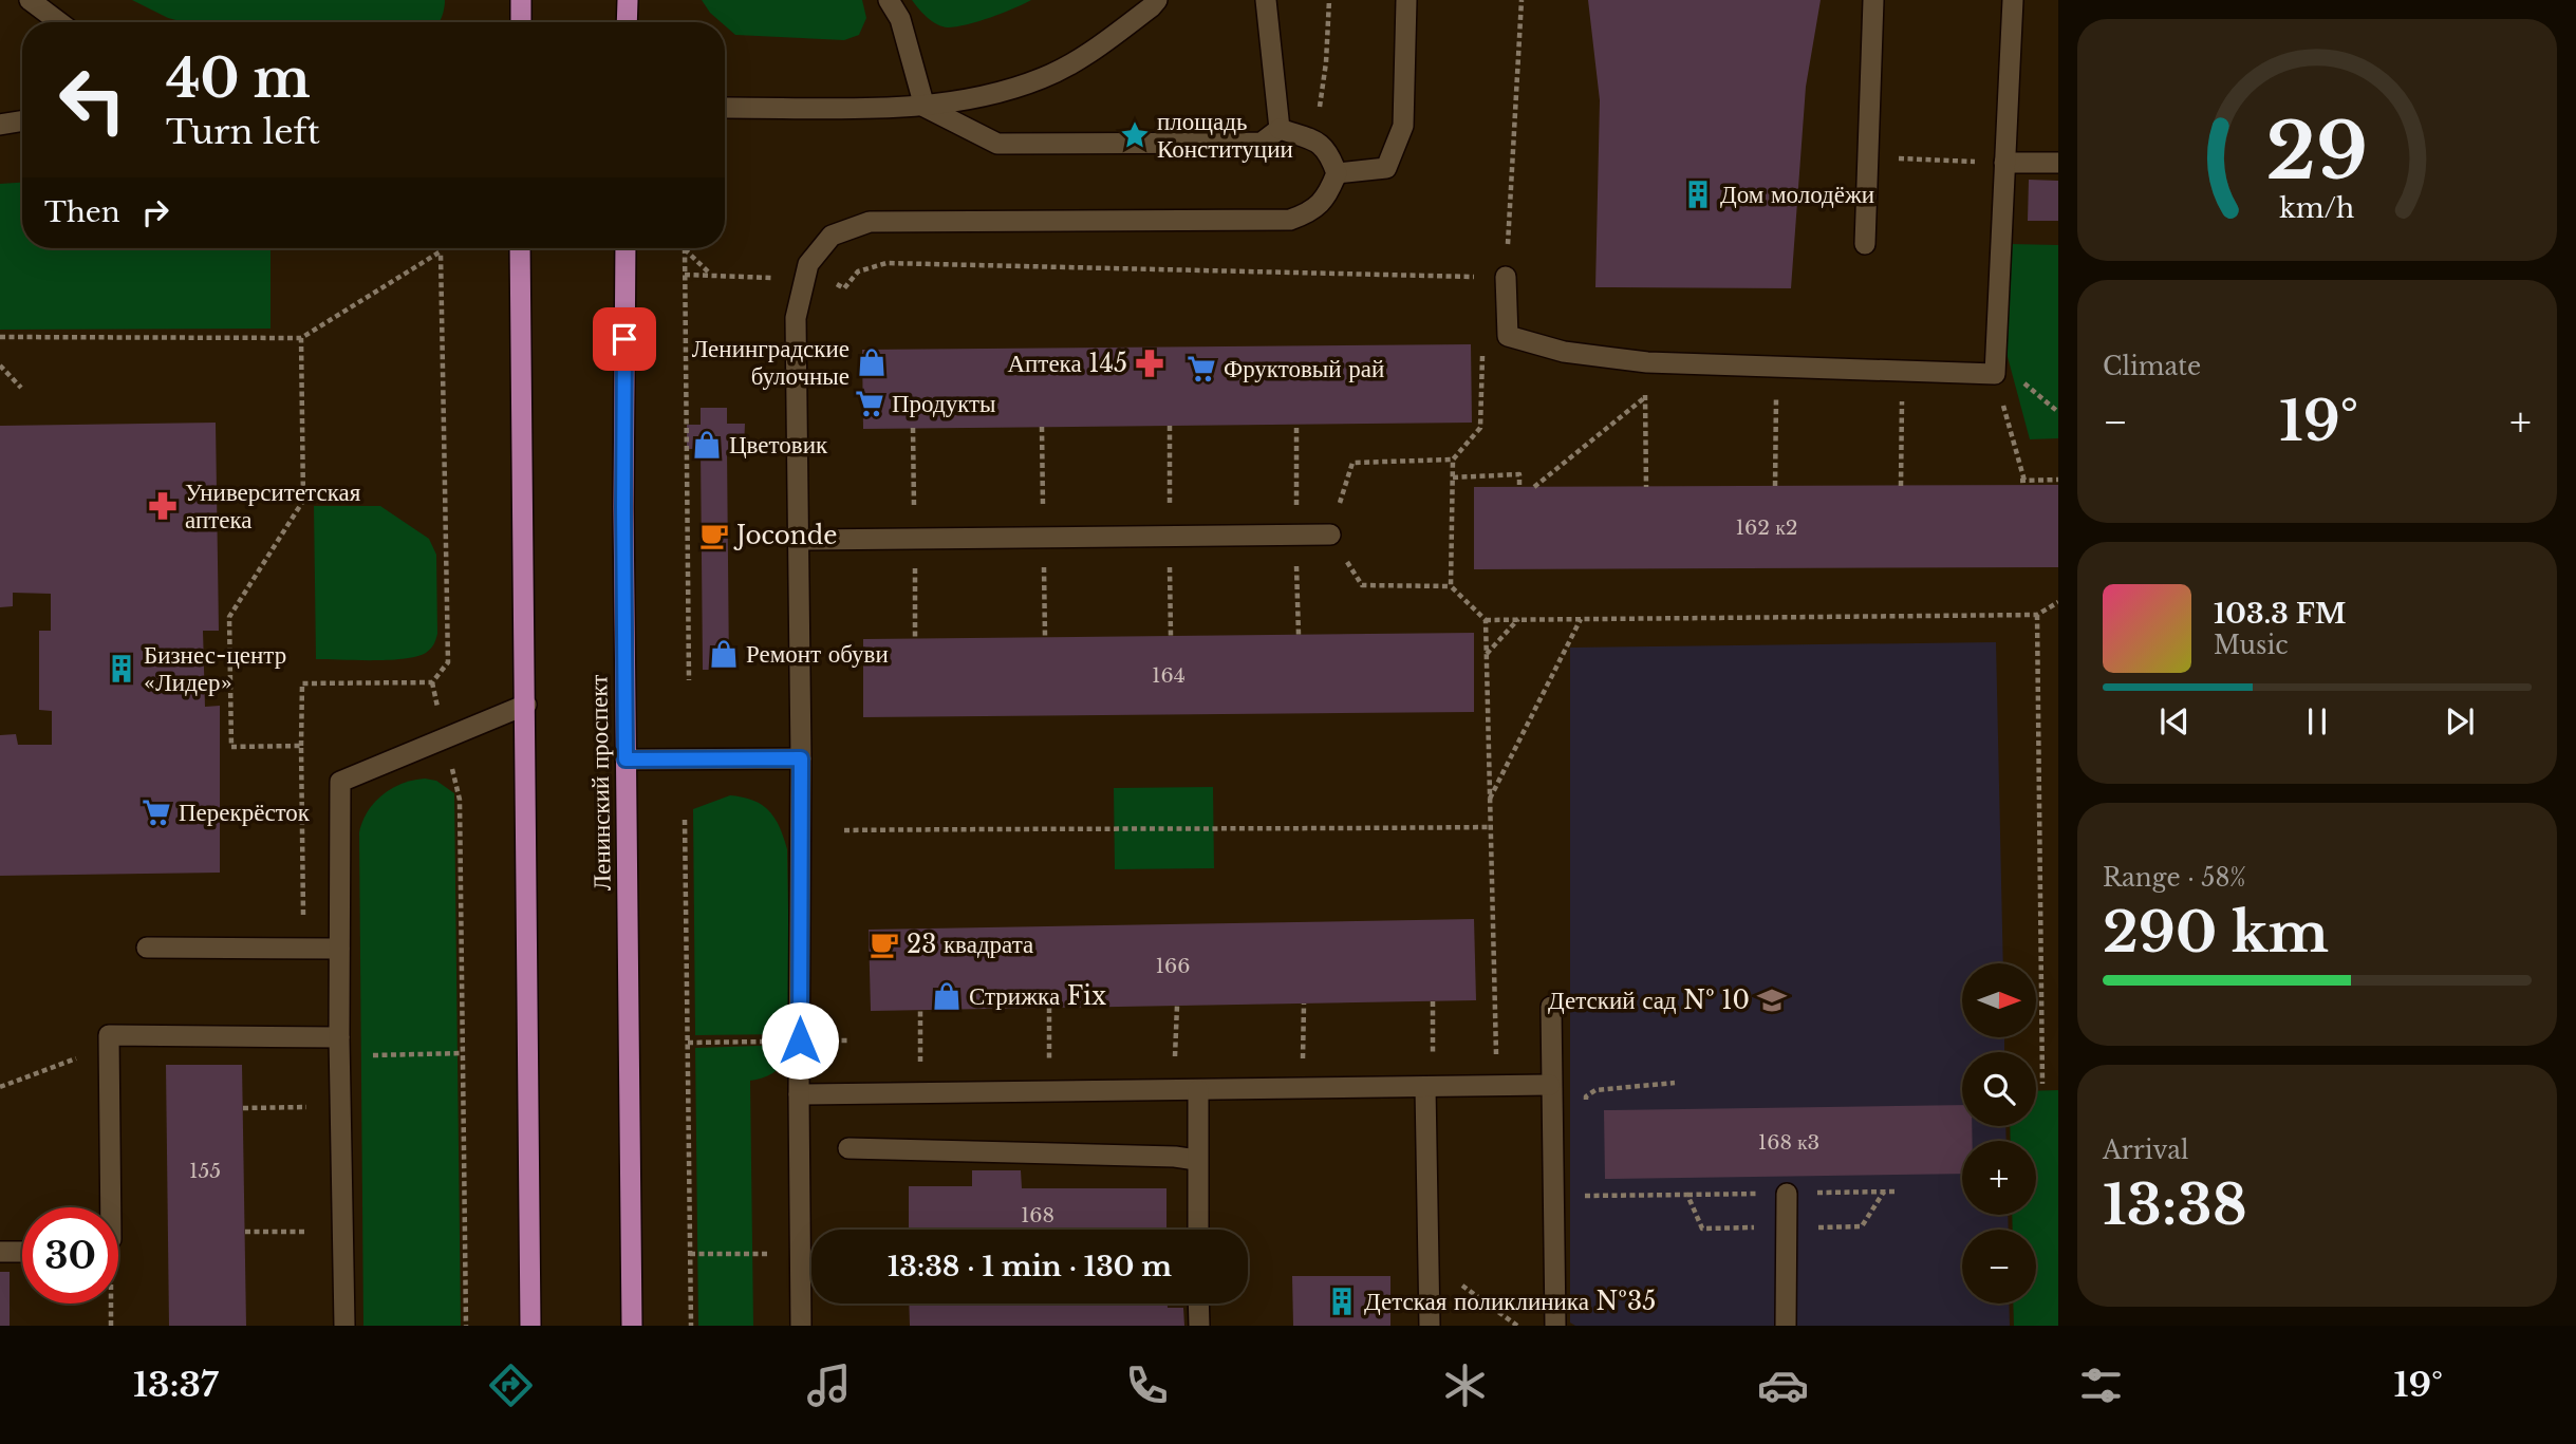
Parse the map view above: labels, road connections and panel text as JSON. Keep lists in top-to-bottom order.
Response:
{
  "streets": {
    "main road": ["Ленинский проспект"]
  },
  "places": {
    "place": ["площадь Конституции"],
    "building": ["Дом молодёжи", "Бизнес-центр «Лидер»", "Детская поликлиника №35"],
    "shop": [
      "Ленинградские булочные",
      "Цветовик",
      "Ремонт обуви",
      "Стрижка Fix"
    ],
    "pharmacy": ["Аптека 145", "Университетская аптека"],
    "supermarket": ["Фруктовый рай", "Продукты", "Перекрёсток"],
    "cafe": ["Joconde", "23 квадрата"],
    "school or university": ["Детский сад № 10"]
  },
  "house_numbers": [
    "162 к2",
    "164",
    "166",
    "168 к3",
    "155",
    "168"
  ],
  "north": "right",
  "page": {
    "turn": ["40 m", "Turn left"],
    "then": "Then",
    "tile": [
      "Climate",
      ["Range · 58%", "290 km"],
      ["Arrival", "13:38"]
    ],
    "heat": ["−", "19°", "+"],
    "song": ["103.3 FM", "Music"],
    "map_buttons": ["+", "−"],
    "limit": "30",
    "trip": "13:38 · 1 min · 130 m",
    "tabs": ["13:37", "19°"],
    "gauge": ["29", "km/h"]
  }
}
